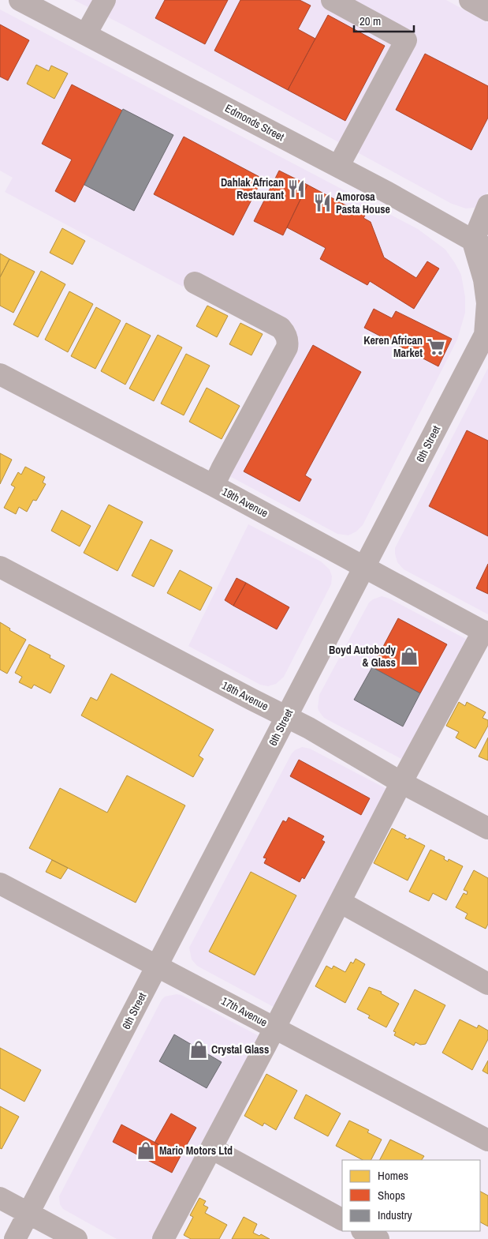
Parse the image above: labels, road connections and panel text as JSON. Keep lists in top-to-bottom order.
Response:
{
  "streets": {
    "street": [
      "Edmonds Street",
      "6th Street",
      "19th Avenue",
      "18th Avenue",
      "17th Avenue"
    ]
  },
  "crossings": [
    ["Edmonds Street", "6th Street"],
    ["6th Street", "19th Avenue"],
    ["6th Street", "18th Avenue"],
    ["6th Street", "17th Avenue"]
  ],
  "places": {
    "restaurant": ["Dahlak African Restaurant", "Amorosa Pasta House"],
    "supermarket": ["Keren African Market"],
    "shop": ["Boyd Autobody & Glass", "Crystal Glass", "Mario Motors Ltd"]
  },
  "legend": ["Homes", "Shops", "Industry"],
  "scale_bar": "20 m"
}
